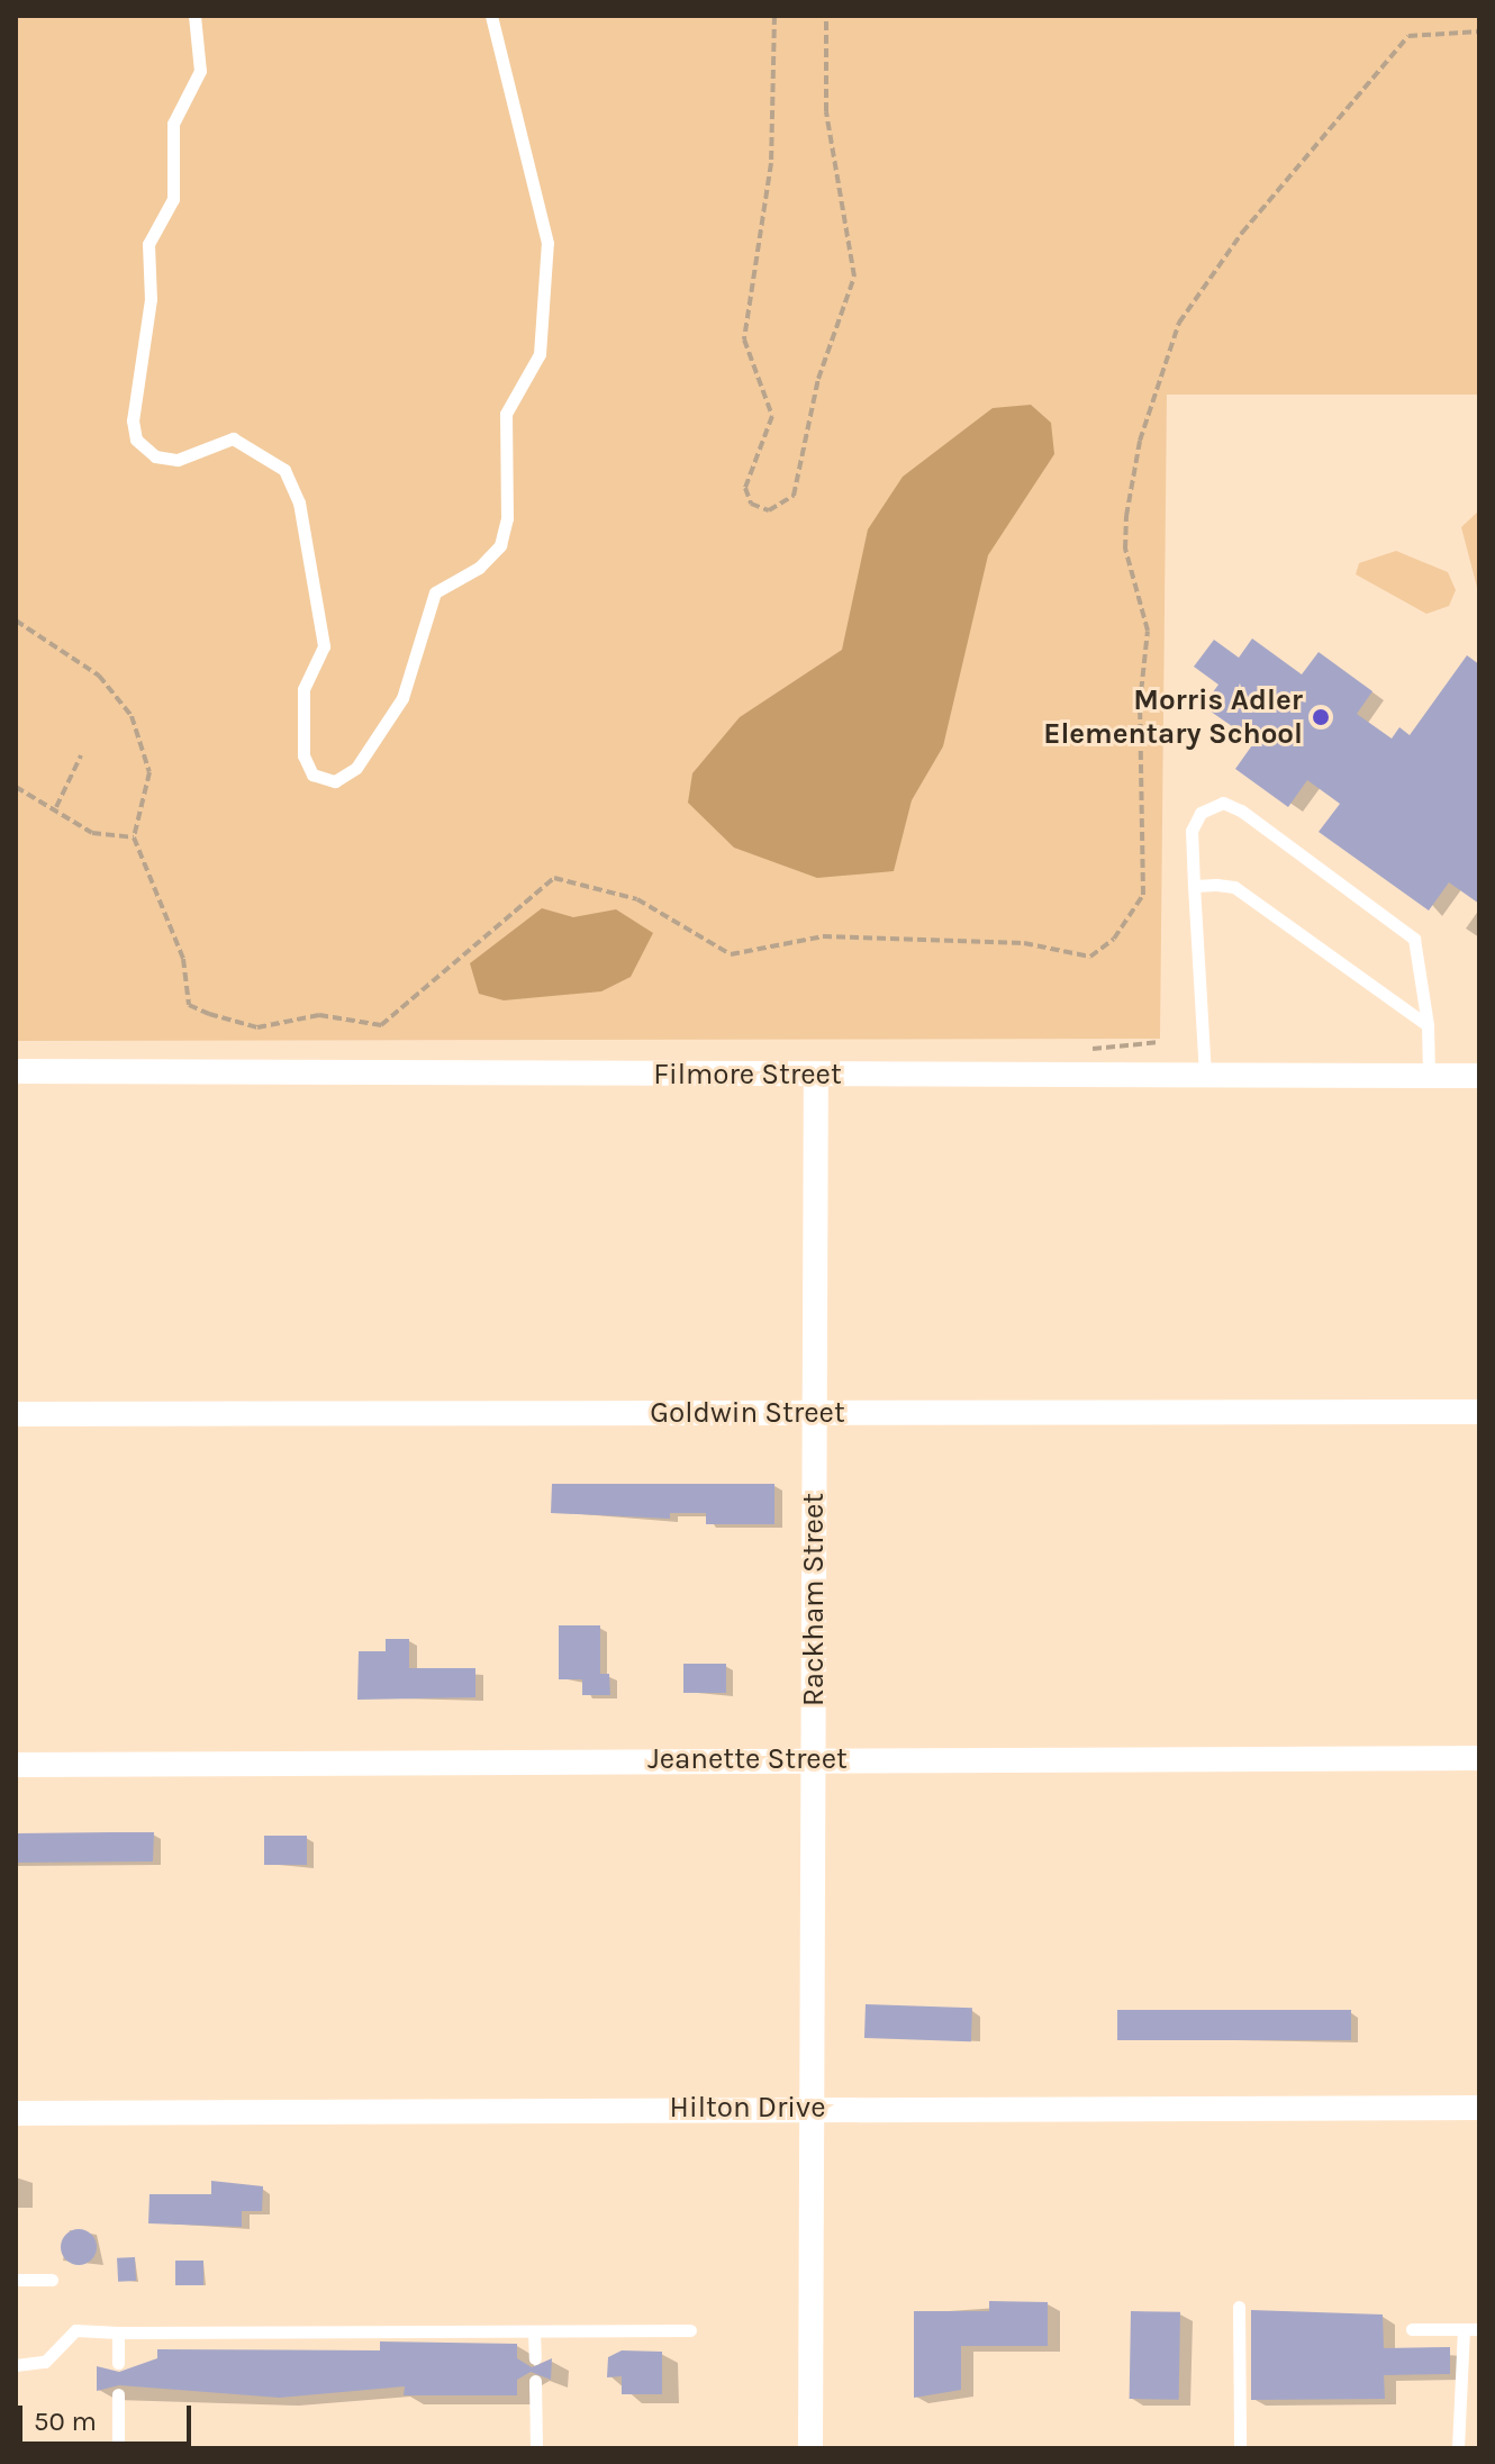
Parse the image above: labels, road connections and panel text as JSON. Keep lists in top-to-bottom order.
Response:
{
  "streets": {
    "street": [
      "Filmore Street",
      "Goldwin Street",
      "Rackham Street",
      "Jeanette Street",
      "Hilton Drive"
    ]
  },
  "crossings": [
    ["Filmore Street", "Rackham Street"],
    ["Goldwin Street", "Rackham Street"],
    ["Rackham Street", "Jeanette Street"],
    ["Rackham Street", "Hilton Drive"]
  ],
  "places": ["Morris Adler Elementary School"],
  "scale_bar": "50 m"
}
